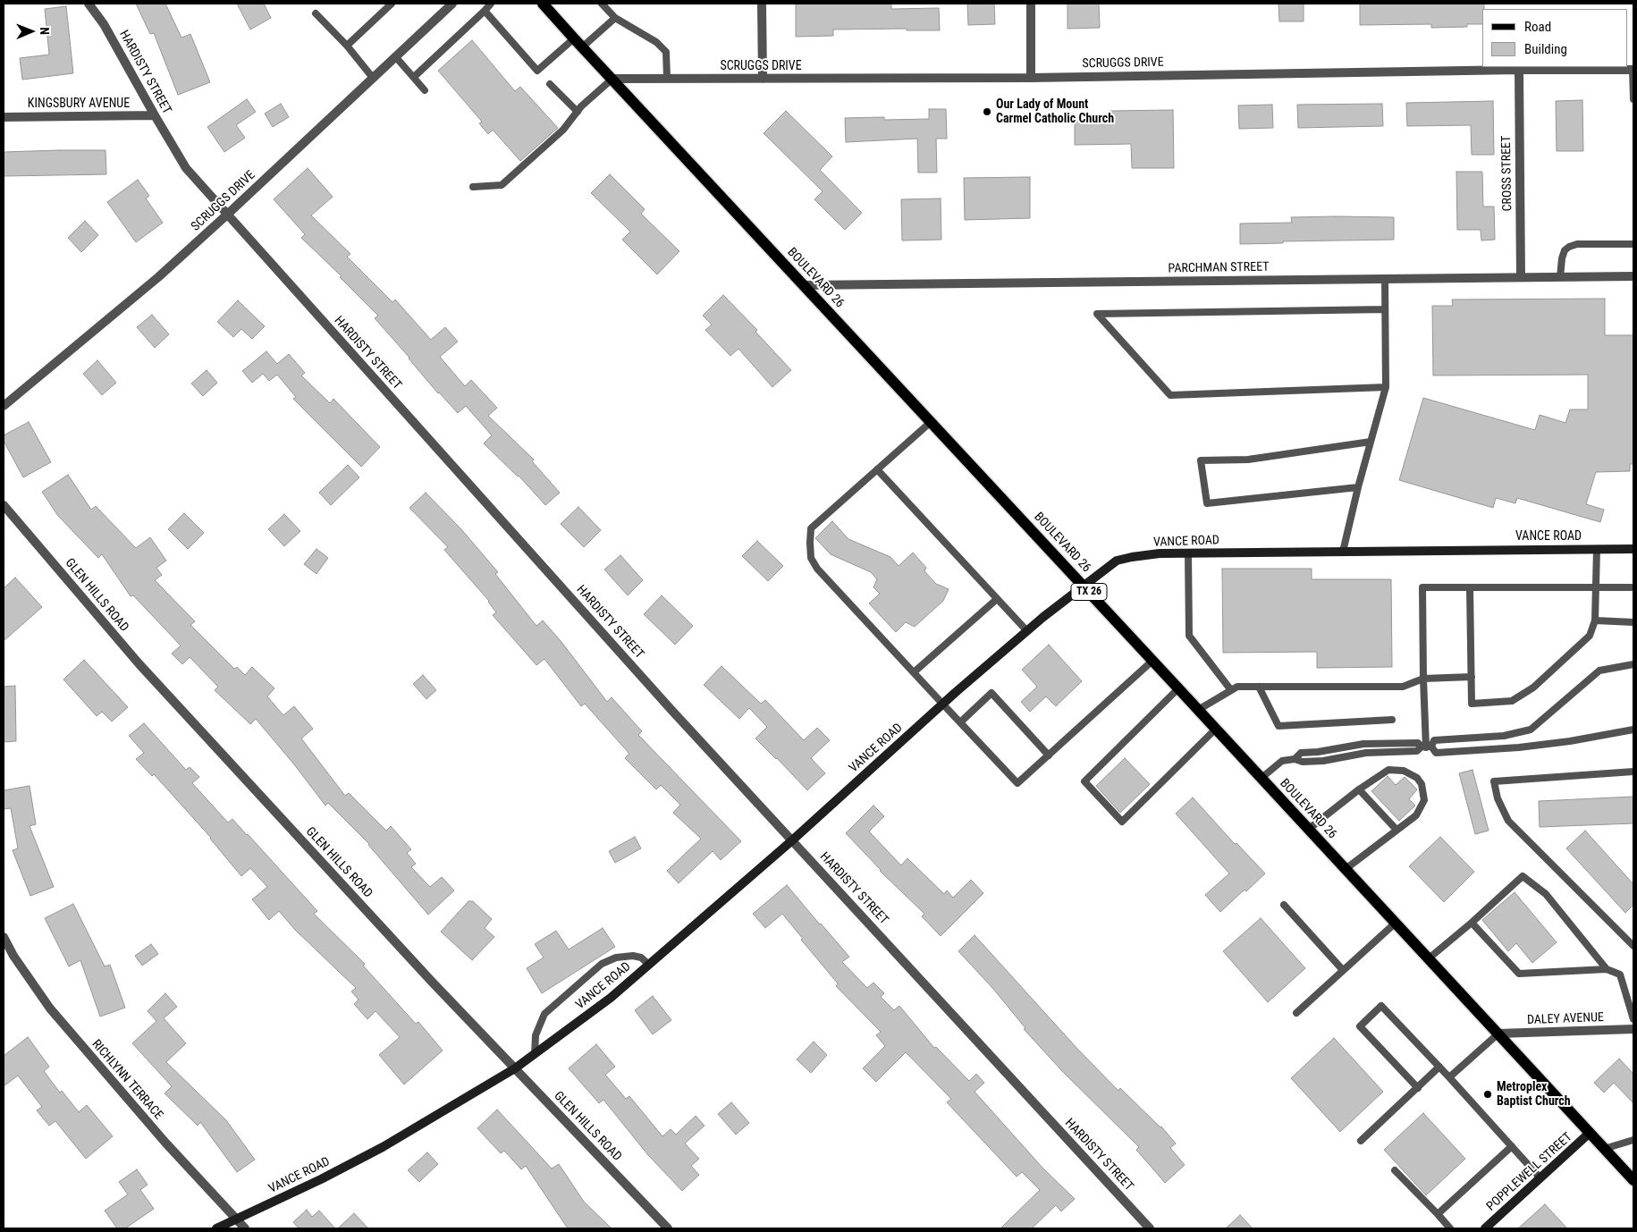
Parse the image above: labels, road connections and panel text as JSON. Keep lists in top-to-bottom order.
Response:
{
  "streets": {
    "main road": ["BOULEVARD 26", "TX 26"],
    "street": [
      "SCRUGGS DRIVE",
      "HARDISTY STREET",
      "KINGSBURY AVENUE",
      "CROSS STREET",
      "PARCHMAN STREET",
      "VANCE ROAD",
      "GLEN HILLS ROAD",
      "DALEY AVENUE",
      "RICHLYNN TERRACE",
      "POPPLEWELL STREET"
    ]
  },
  "crossings": [
    ["SCRUGGS DRIVE", "HARDISTY STREET"],
    ["SCRUGGS DRIVE", "CROSS STREET"],
    ["SCRUGGS DRIVE", "BOULEVARD 26"],
    ["HARDISTY STREET", "KINGSBURY AVENUE"],
    ["HARDISTY STREET", "VANCE ROAD"],
    ["CROSS STREET", "PARCHMAN STREET"],
    ["PARCHMAN STREET", "BOULEVARD 26"],
    ["BOULEVARD 26", "VANCE ROAD"],
    ["BOULEVARD 26", "DALEY AVENUE"],
    ["BOULEVARD 26", "POPPLEWELL STREET"],
    ["VANCE ROAD", "GLEN HILLS ROAD"],
    ["VANCE ROAD", "RICHLYNN TERRACE"]
  ],
  "places": ["Our Lady of Mount Carmel Catholic Church", "Metroplex Baptist Church"],
  "legend": ["Road", "Building"],
  "north": "right"
}
